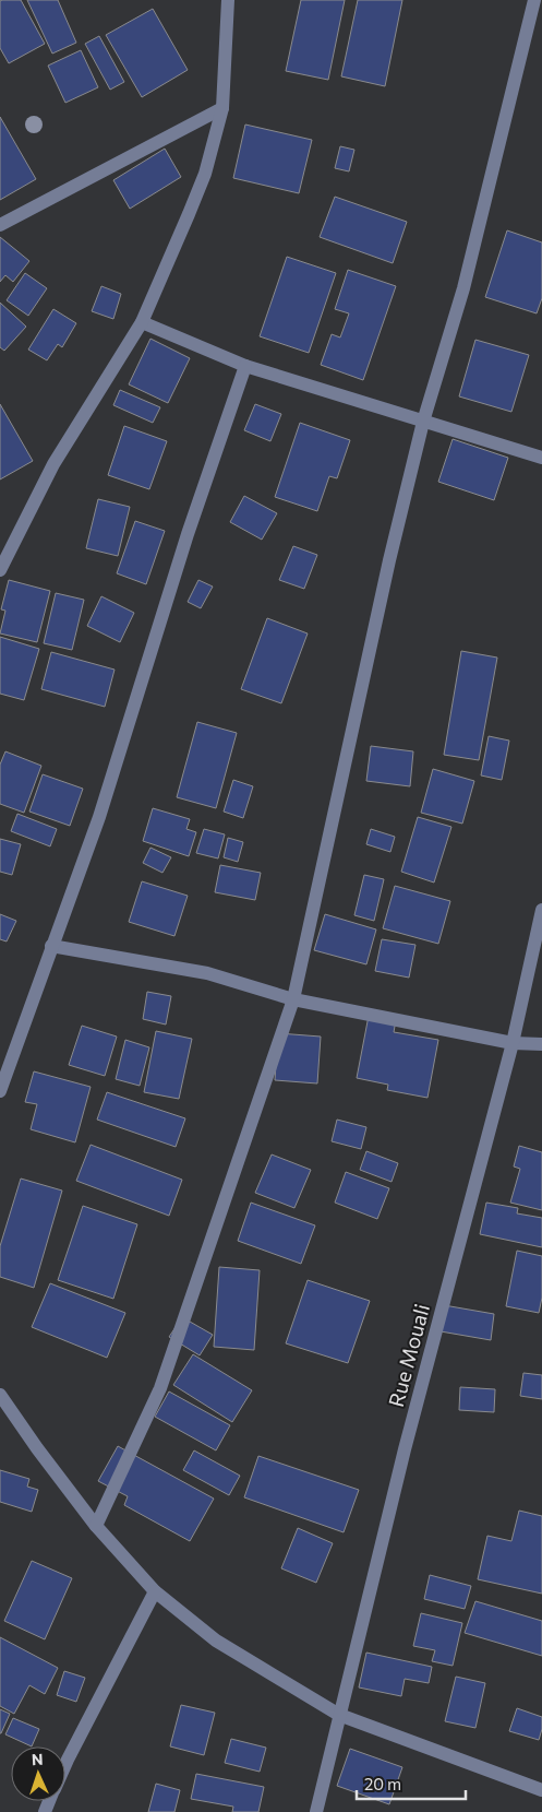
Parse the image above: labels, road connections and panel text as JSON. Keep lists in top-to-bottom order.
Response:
{
  "streets": {
    "street": ["Rue Mouali"]
  },
  "scale_bar": "20 m",
  "north": "top"
}
